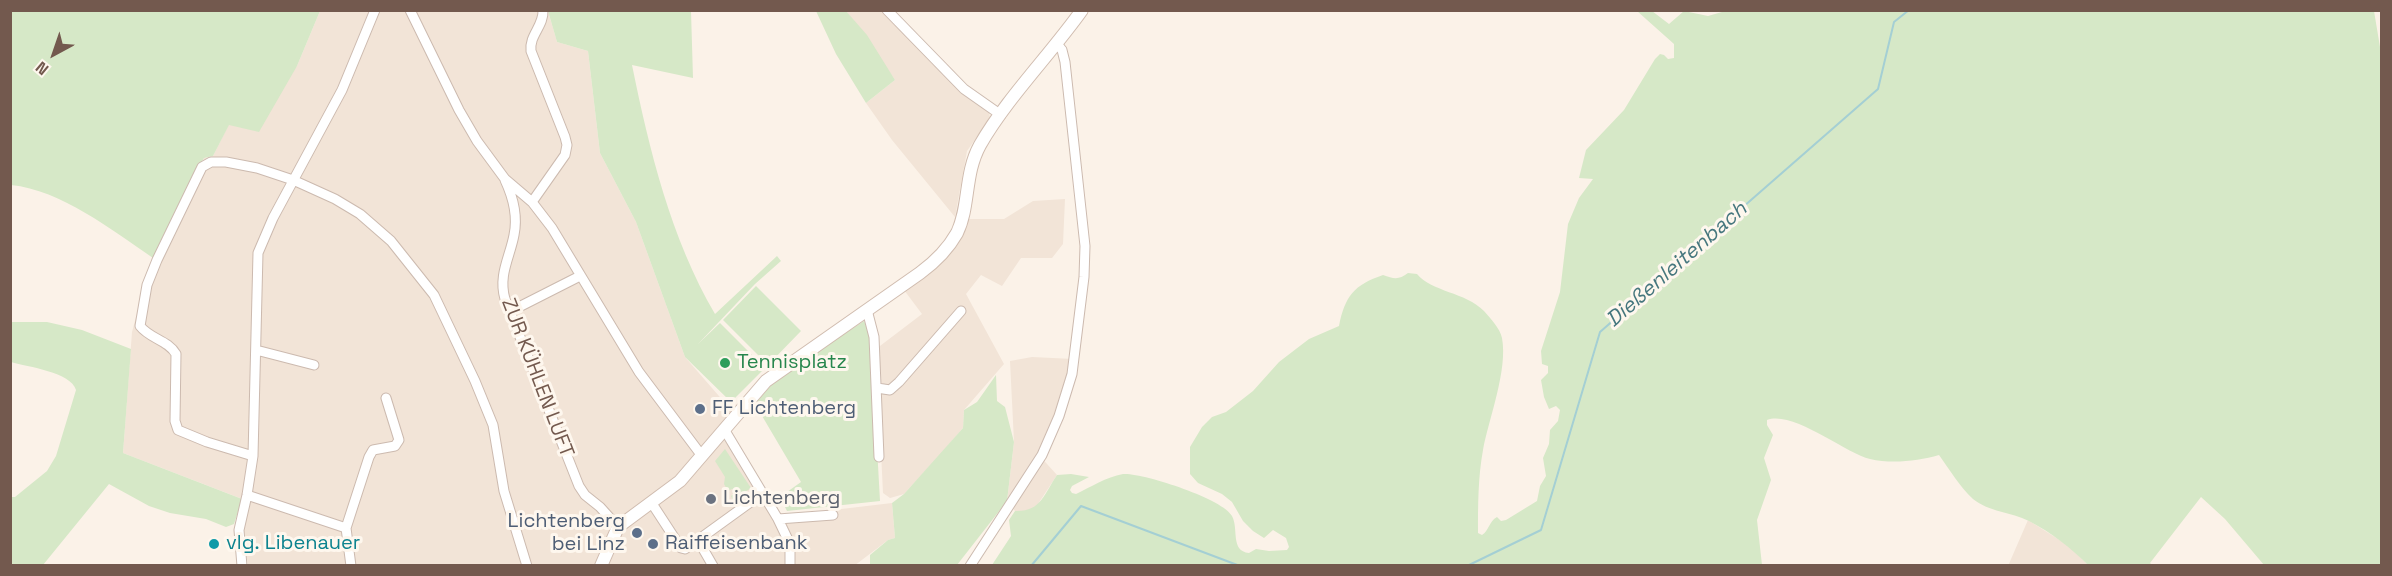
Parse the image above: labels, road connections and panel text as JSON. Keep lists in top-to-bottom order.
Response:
{
  "streets": {
    "street": ["ZUR KÜHLEN LUFT"]
  },
  "water": ["Dießenleitenbach"],
  "places": [
    "Tennisplatz",
    "FF Lichtenberg",
    "Lichtenberg",
    "Lichtenberg bei Linz",
    "vlg. Libenauer",
    "Raiffeisenbank"
  ],
  "north": "bottom left"
}
